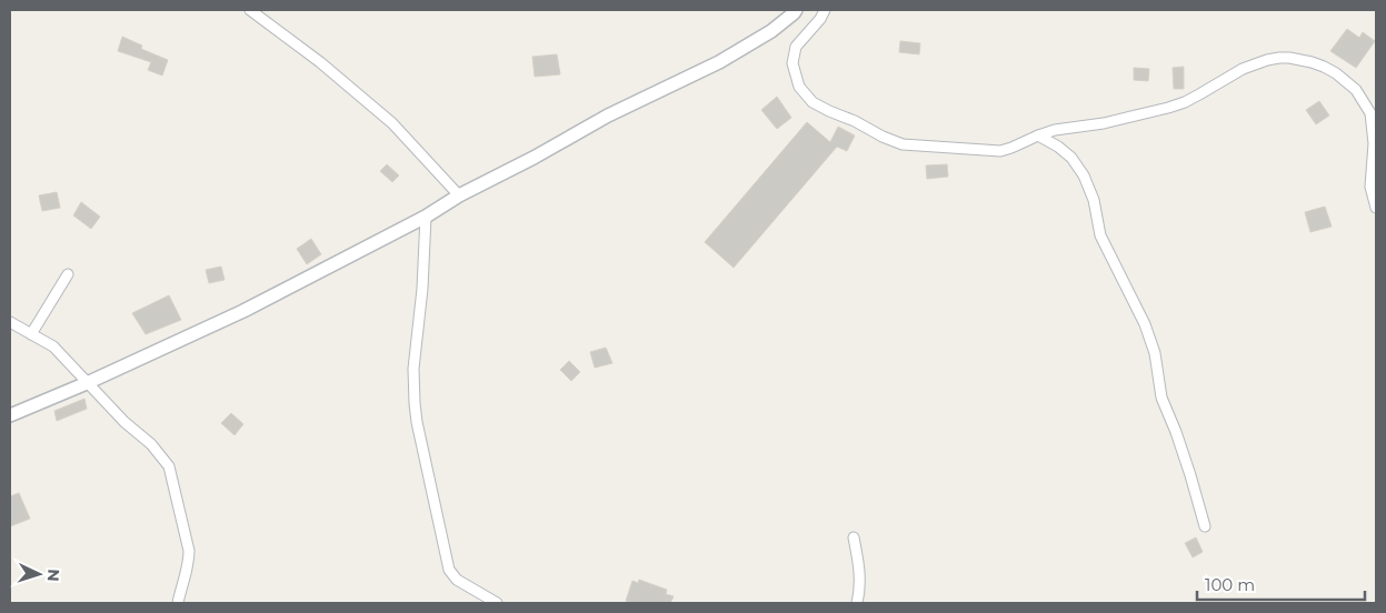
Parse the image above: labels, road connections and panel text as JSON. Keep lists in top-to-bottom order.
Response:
{
  "scale_bar": "100 m",
  "north": "right"
}
